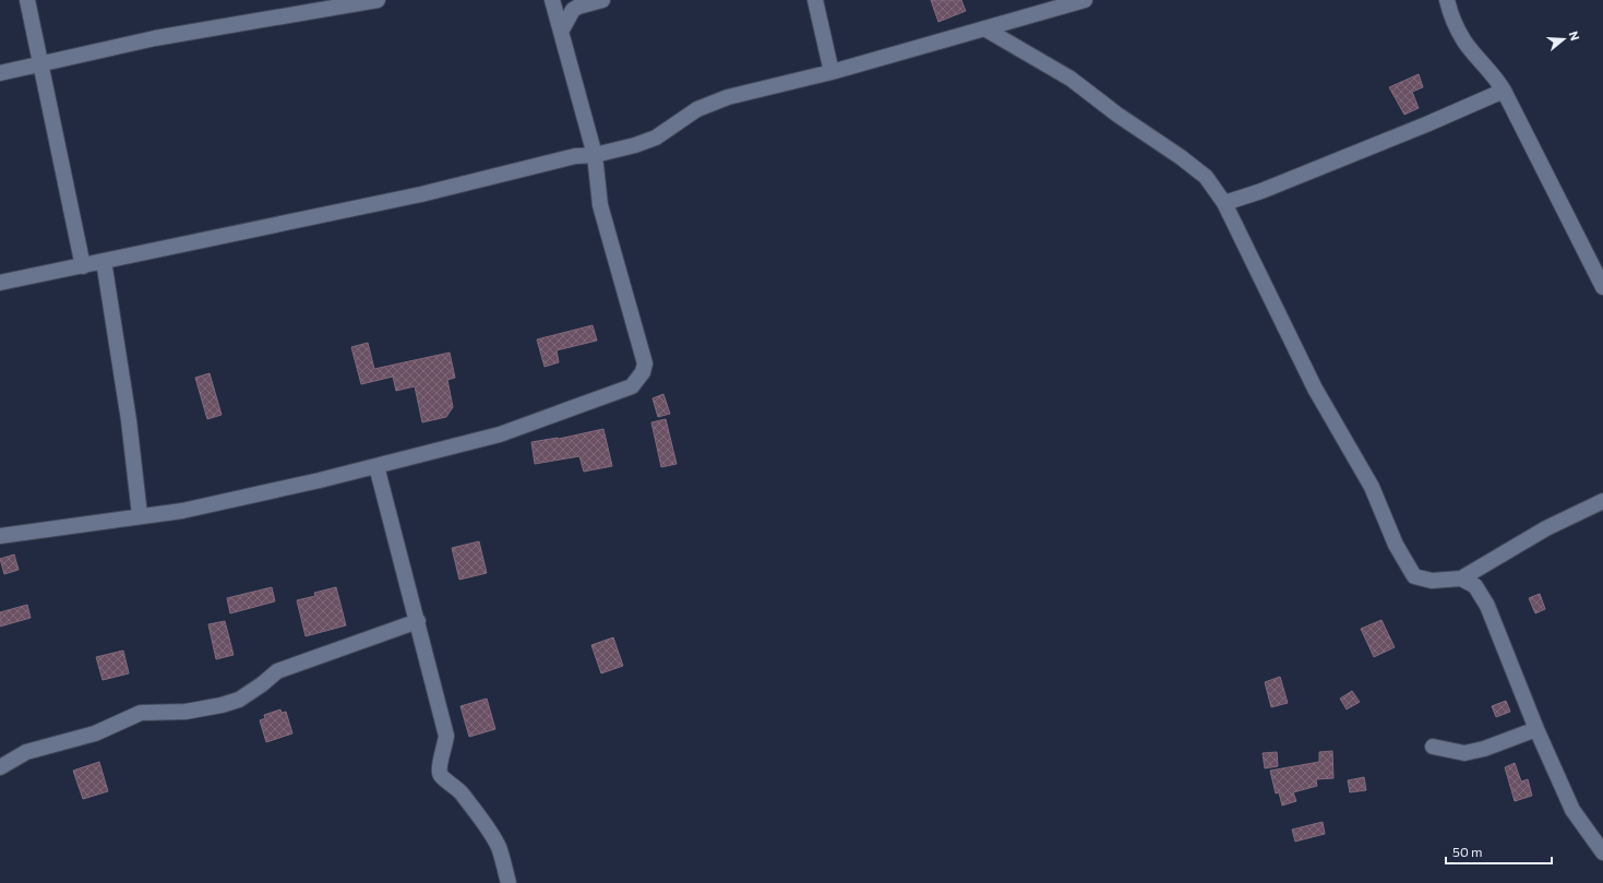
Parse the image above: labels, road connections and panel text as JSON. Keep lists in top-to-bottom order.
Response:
{
  "scale_bar": "50 m",
  "north": "right"
}
